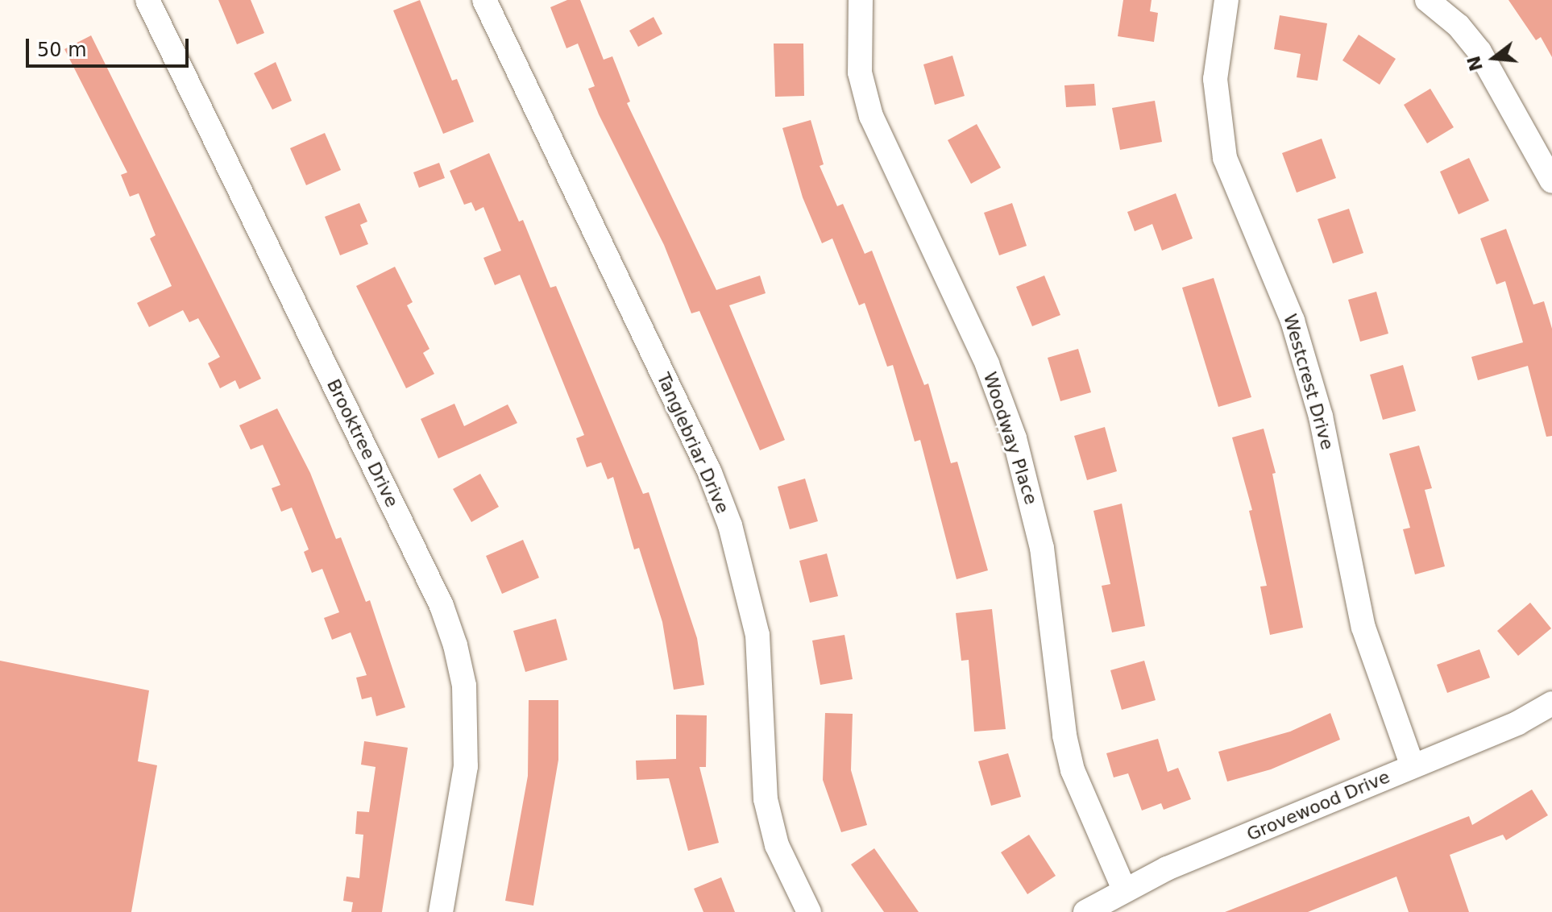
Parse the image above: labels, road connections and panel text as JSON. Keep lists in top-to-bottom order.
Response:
{
  "streets": {
    "street": [
      "Westcrest Drive",
      "Woodway Place",
      "Brooktree Drive",
      "Tanglebriar Drive",
      "Grovewood Drive"
    ]
  },
  "crossings": [
    ["Westcrest Drive", "Grovewood Drive"],
    ["Woodway Place", "Grovewood Drive"]
  ],
  "scale_bar": "50 m",
  "north": "left"
}
